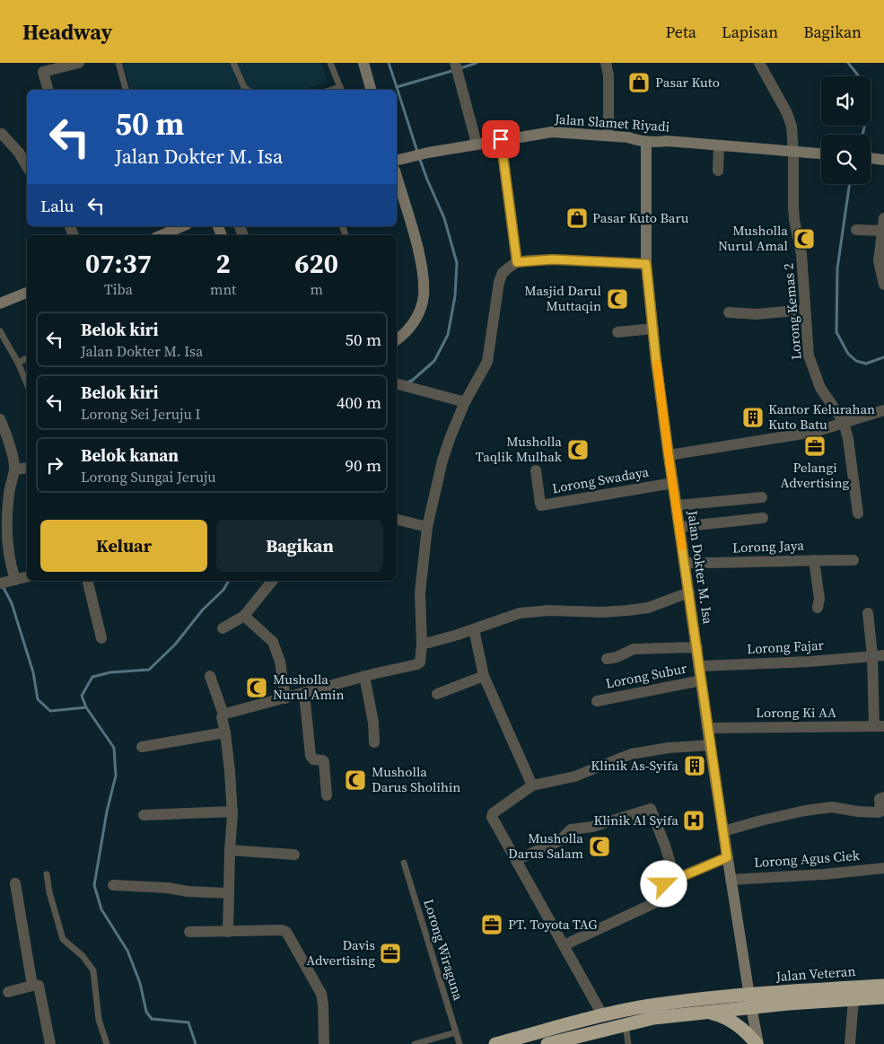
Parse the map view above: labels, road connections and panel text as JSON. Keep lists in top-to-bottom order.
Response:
{
  "streets": {
    "highway": ["Jalan Veteran"],
    "street": [
      "Jalan Slamet Riyadi",
      "Lorong Kemas 2",
      "Lorong Swadaya",
      "Lorong Jaya",
      "Jalan Dokter M. Isa",
      "Lorong Fajar",
      "Lorong Subur",
      "Lorong Ki AA",
      "Lorong Agus Ciek"
    ],
    "lane": ["Lorong Wiraguna"]
  },
  "crossings": [
    ["Jalan Slamet Riyadi", "Lorong Kemas 2"],
    ["Jalan Slamet Riyadi", "Jalan Dokter M. Isa"],
    ["Lorong Swadaya", "Jalan Dokter M. Isa"],
    ["Lorong Jaya", "Jalan Dokter M. Isa"],
    ["Jalan Dokter M. Isa", "Lorong Fajar"],
    ["Jalan Dokter M. Isa", "Lorong Subur"],
    ["Jalan Dokter M. Isa", "Lorong Ki AA"],
    ["Jalan Dokter M. Isa", "Lorong Agus Ciek"],
    ["Jalan Dokter M. Isa", "Jalan Veteran"]
  ],
  "places": {
    "shop": ["Pasar Kuto", "Pasar Kuto Baru"],
    "mosque": [
      "Musholla Nurul Amal",
      "Masjid Darul Muttaqin",
      "Musholla Taqlik Mulhak",
      "Musholla Nurul Amin",
      "Musholla Darus Sholihin",
      "Musholla Darus Salam"
    ],
    "building": ["Kantor Kelurahan Kuto Batu", "Klinik As-Syifa"],
    "office": ["Pelangi Advertising", "PT. Toyota TAG", "Davis Advertising"],
    "hospital": ["Klinik Al Syifa"]
  },
  "page": {
    "header": "Headway",
    "nav": ["Peta", "Lapisan", "Bagikan"],
    "turn": ["50 m", "Jalan Dokter M. Isa"],
    "then": "Lalu",
    "eta": [
      "07:37",
      "Tiba",
      "2",
      "mnt",
      "620",
      "m"
    ],
    "list": [
      {
        "name": "Belok kiri",
        "note": "Jalan Dokter M. Isa",
        "value": "50 m"
      },
      {
        "name": "Belok kiri",
        "note": "Lorong Sei Jeruju I",
        "value": "400 m"
      },
      {
        "name": "Belok kanan",
        "note": "Lorong Sungai Jeruju",
        "value": "90 m"
      }
    ],
    "buttons": ["Keluar", "Bagikan"]
  }
}
